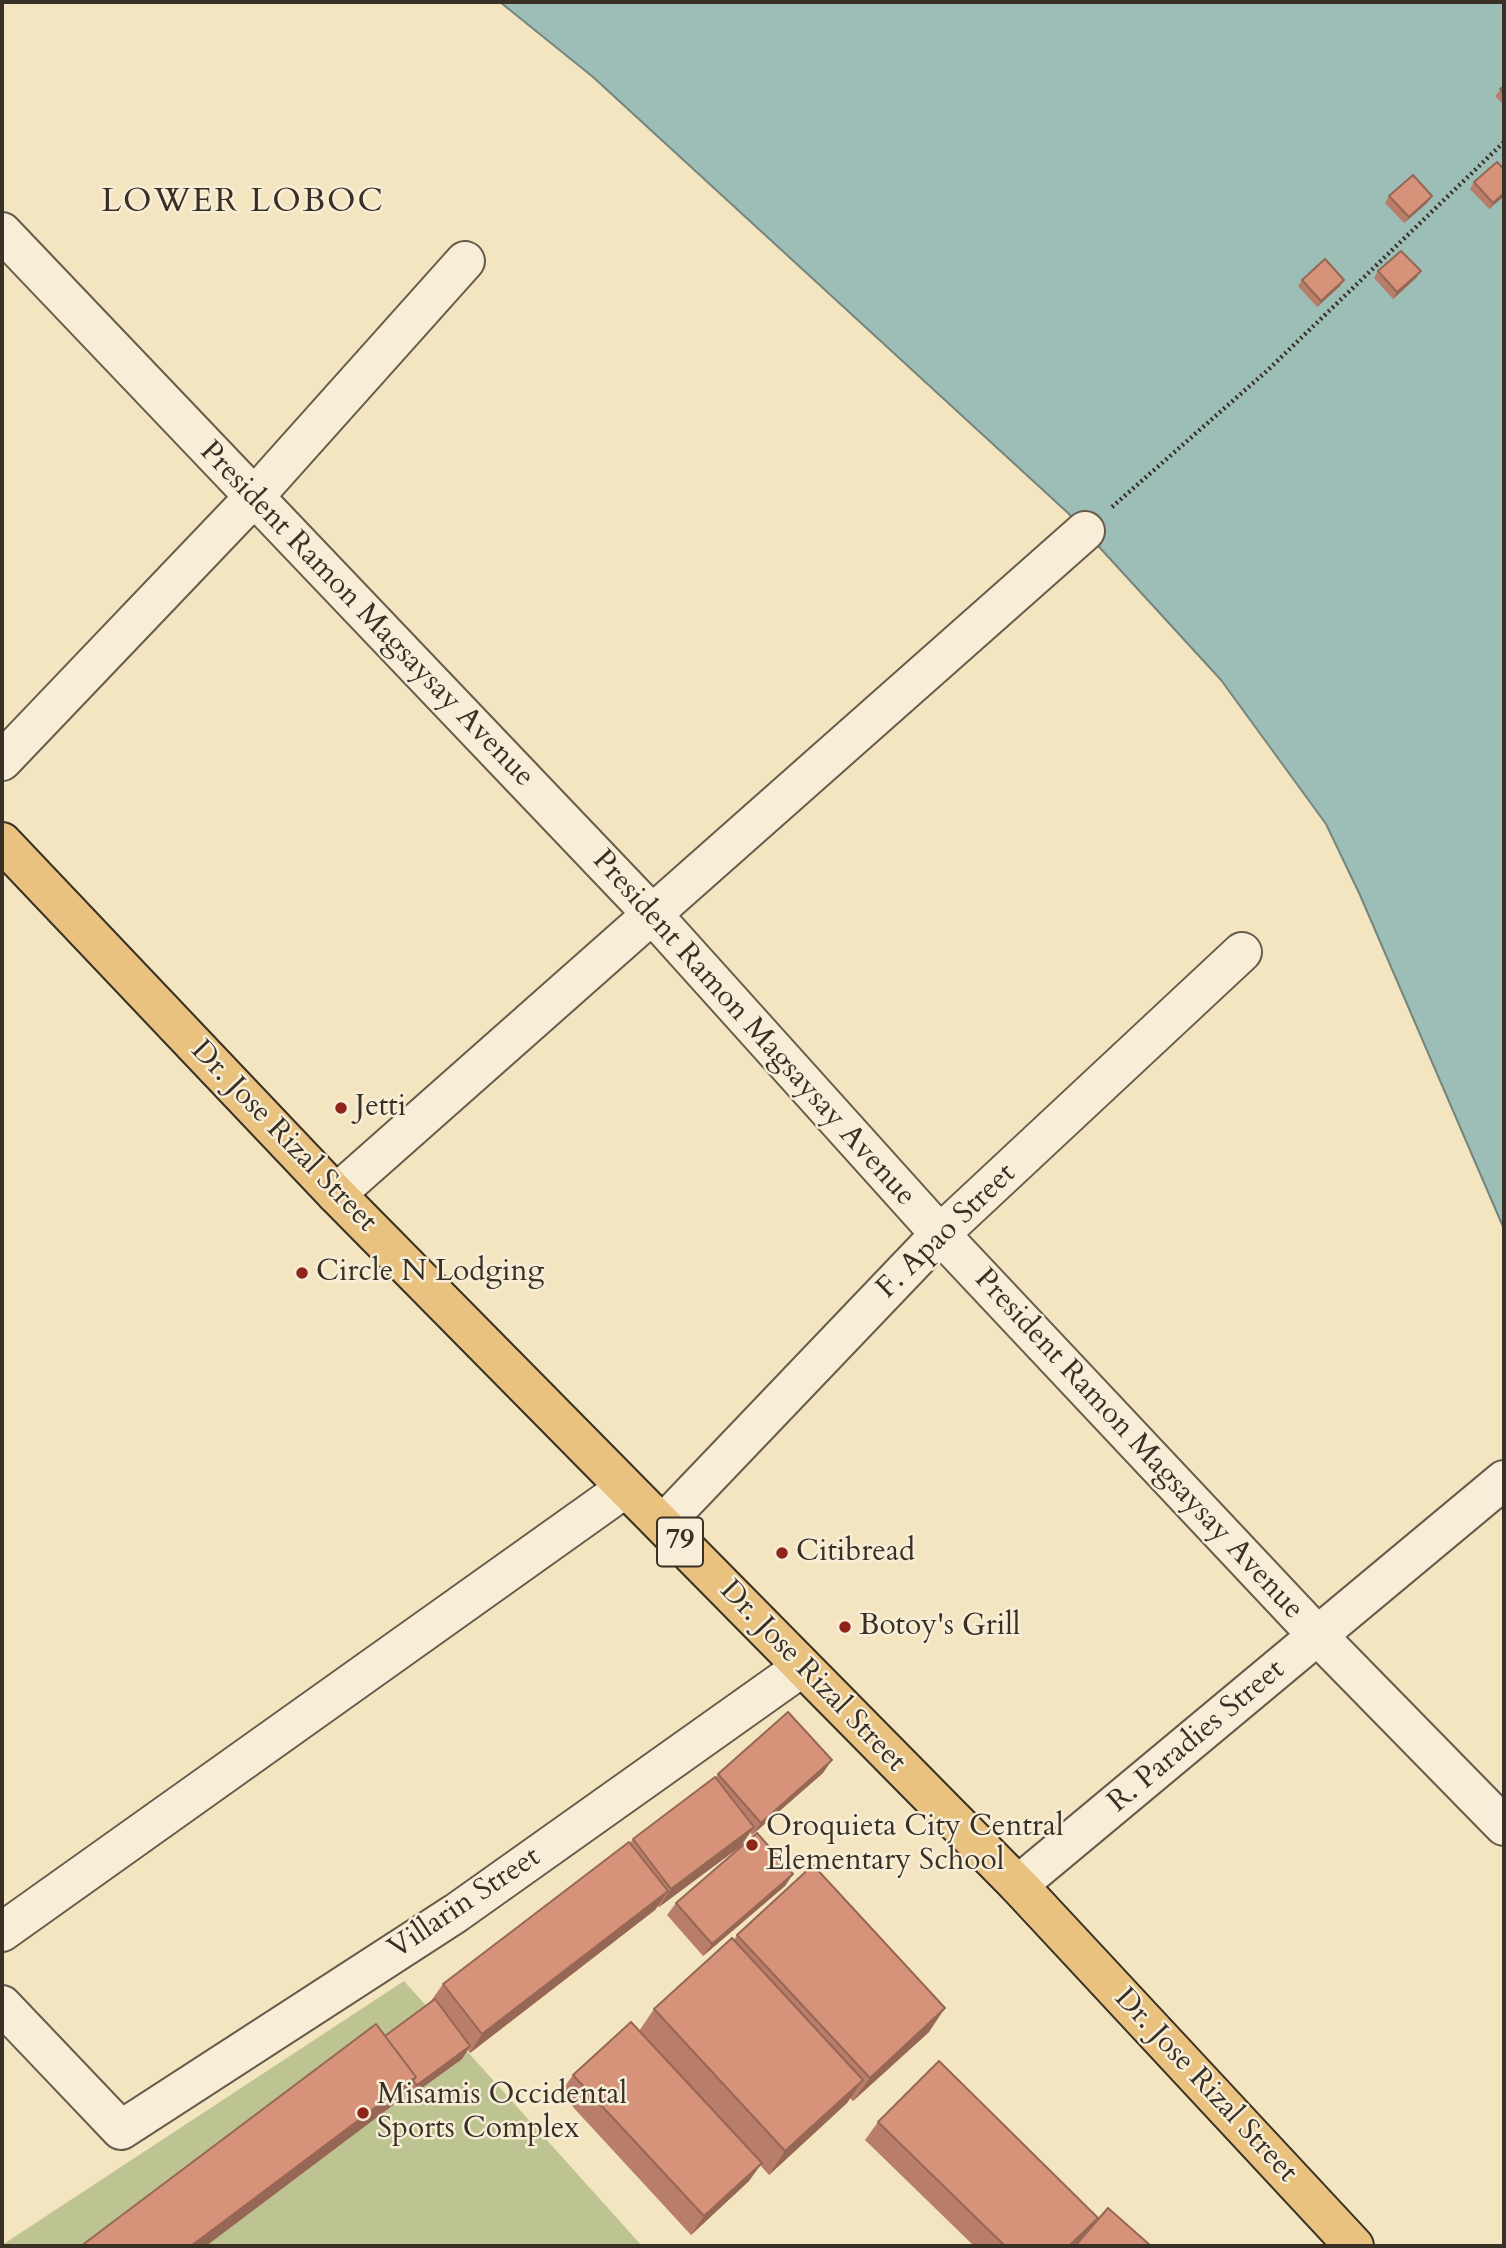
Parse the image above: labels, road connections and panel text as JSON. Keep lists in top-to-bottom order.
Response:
{
  "streets": {
    "highway": ["Dr. Jose Rizal Street", "79"],
    "street": [
      "President Ramon Magsaysay Avenue",
      "F. Apao Street",
      "R. Paradies Street",
      "Villarin Street"
    ]
  },
  "crossings": [
    ["President Ramon Magsaysay Avenue", "F. Apao Street"],
    ["President Ramon Magsaysay Avenue", "R. Paradies Street"],
    ["Dr. Jose Rizal Street", "F. Apao Street"],
    ["Dr. Jose Rizal Street", "R. Paradies Street"],
    ["Dr. Jose Rizal Street", "Villarin Street"]
  ],
  "districts": ["LOWER LOBOC"],
  "places": [
    "Jetti",
    "Circle N Lodging",
    "Citibread",
    "Botoy's Grill",
    "Oroquieta City Central Elementary School",
    "Misamis Occidental Sports Complex"
  ]
}
